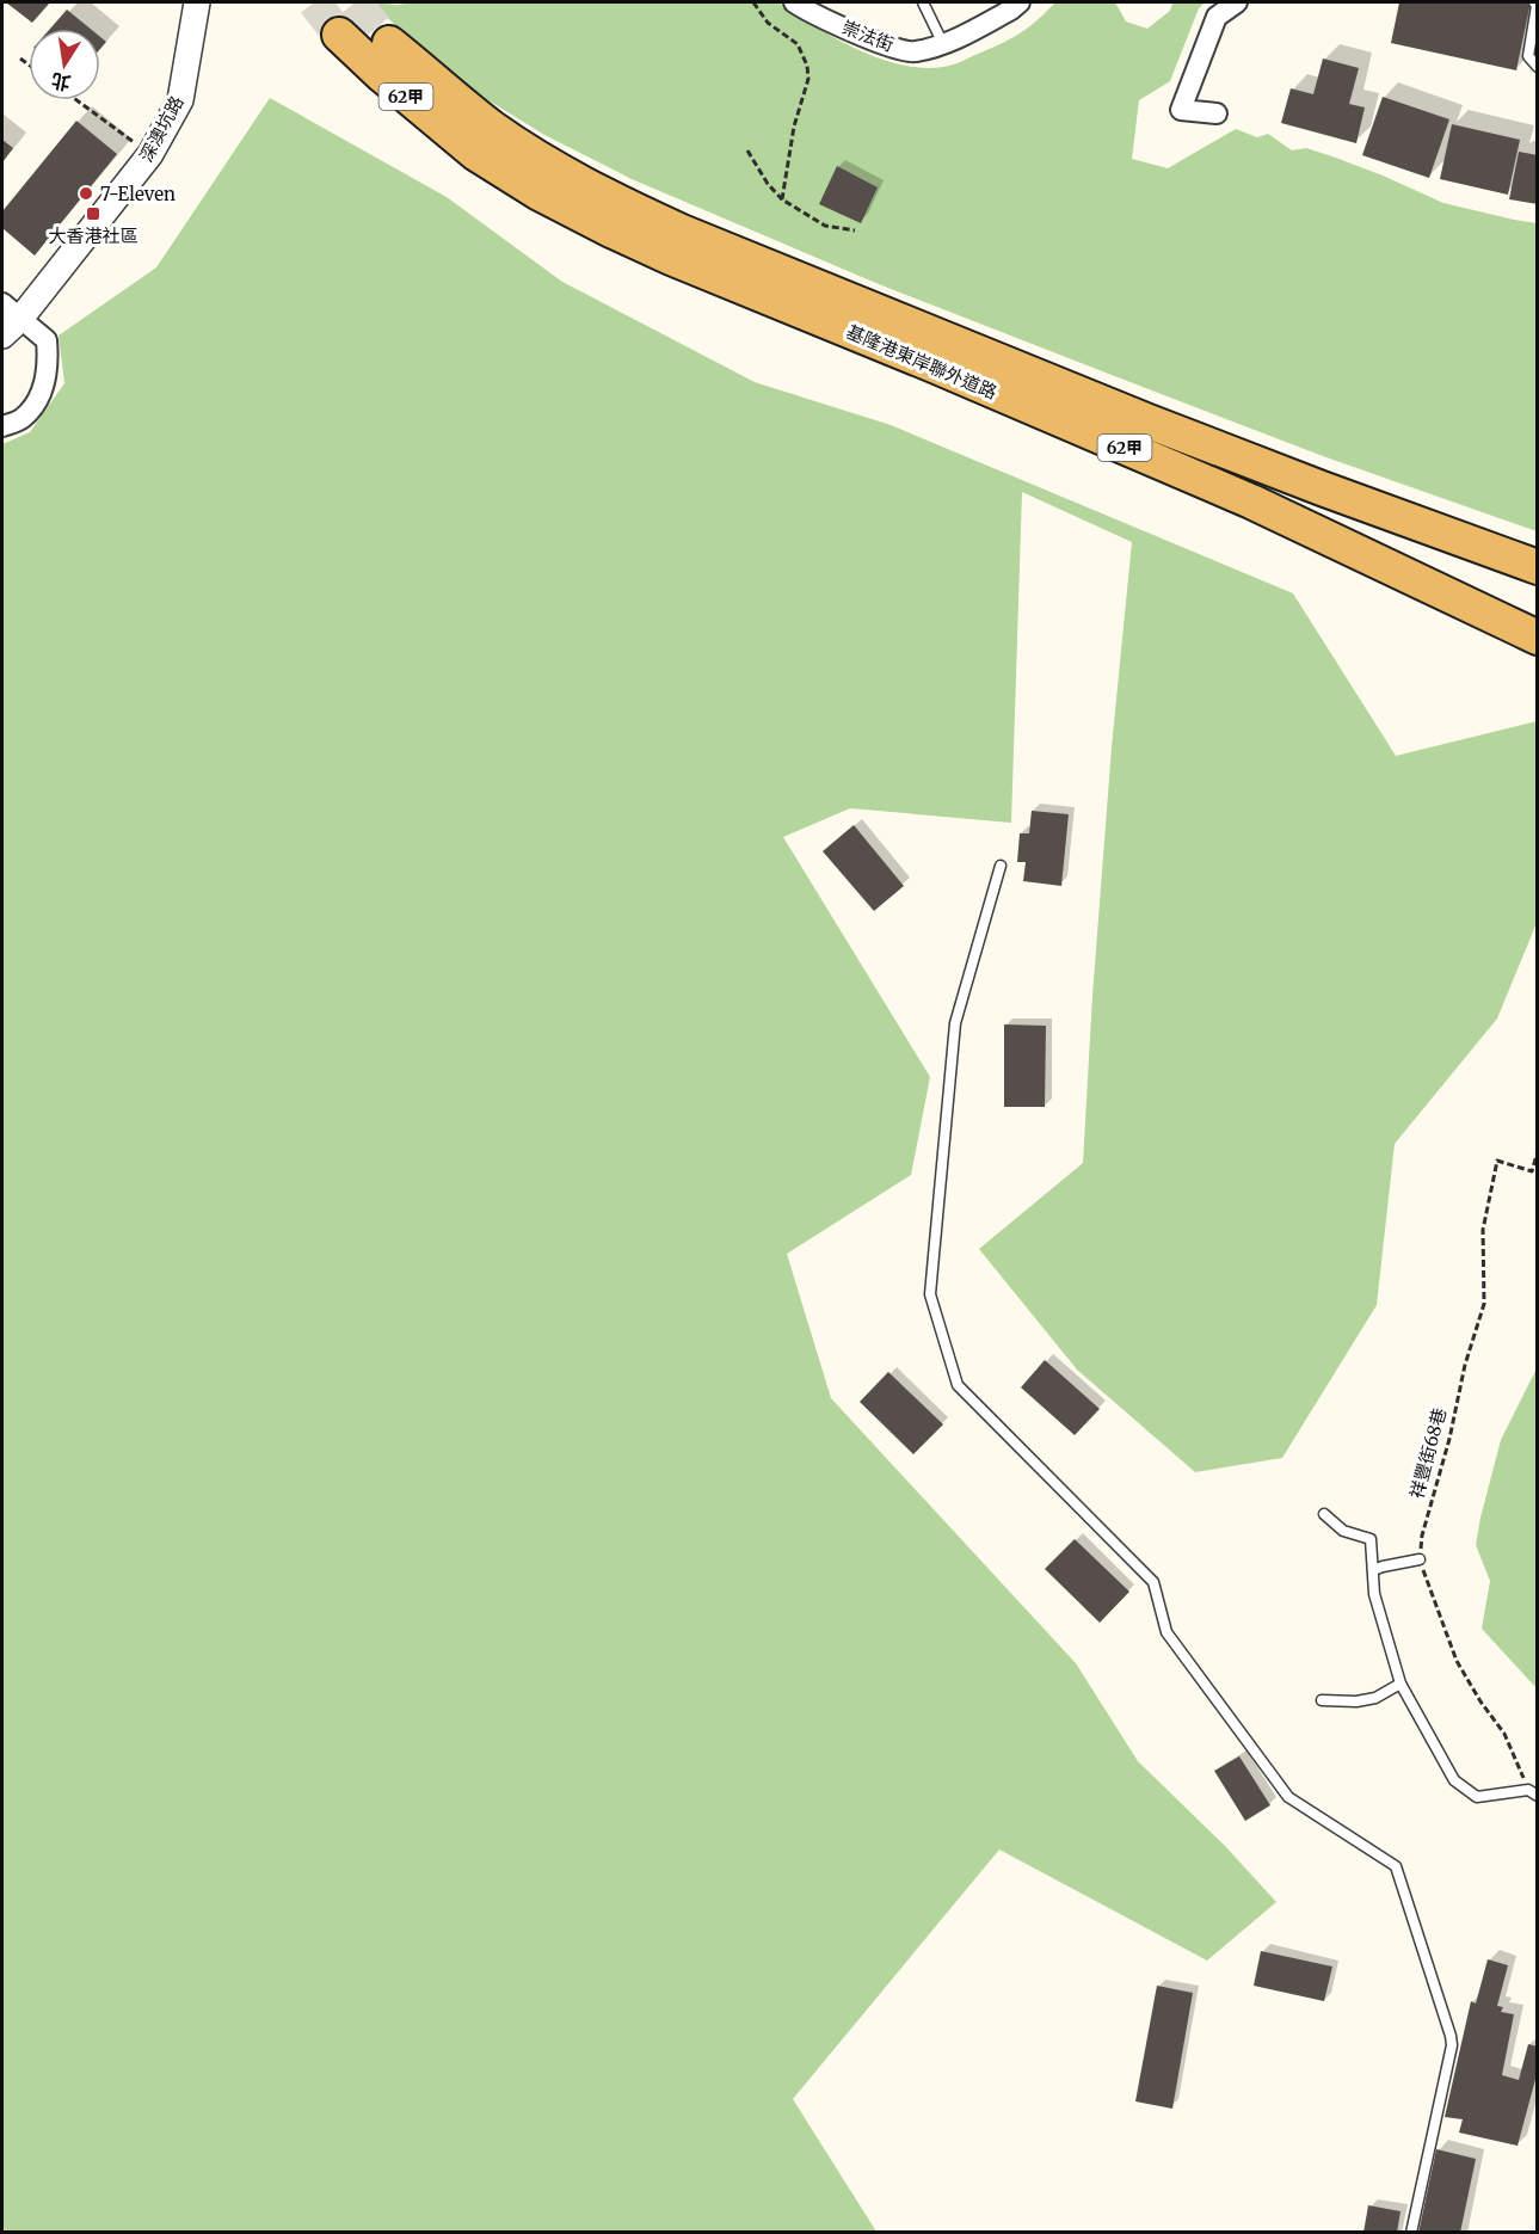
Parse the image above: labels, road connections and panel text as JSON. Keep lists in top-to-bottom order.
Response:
{
  "streets": {
    "highway": ["62甲", "基隆港東岸聯外道路"],
    "street": ["崇法街", "深澳坑路"],
    "path": ["祥豐街68巷"]
  },
  "places": {
    "other": ["7-Eleven"],
    "transit": ["大香港社區"]
  },
  "north": "bottom"
}
